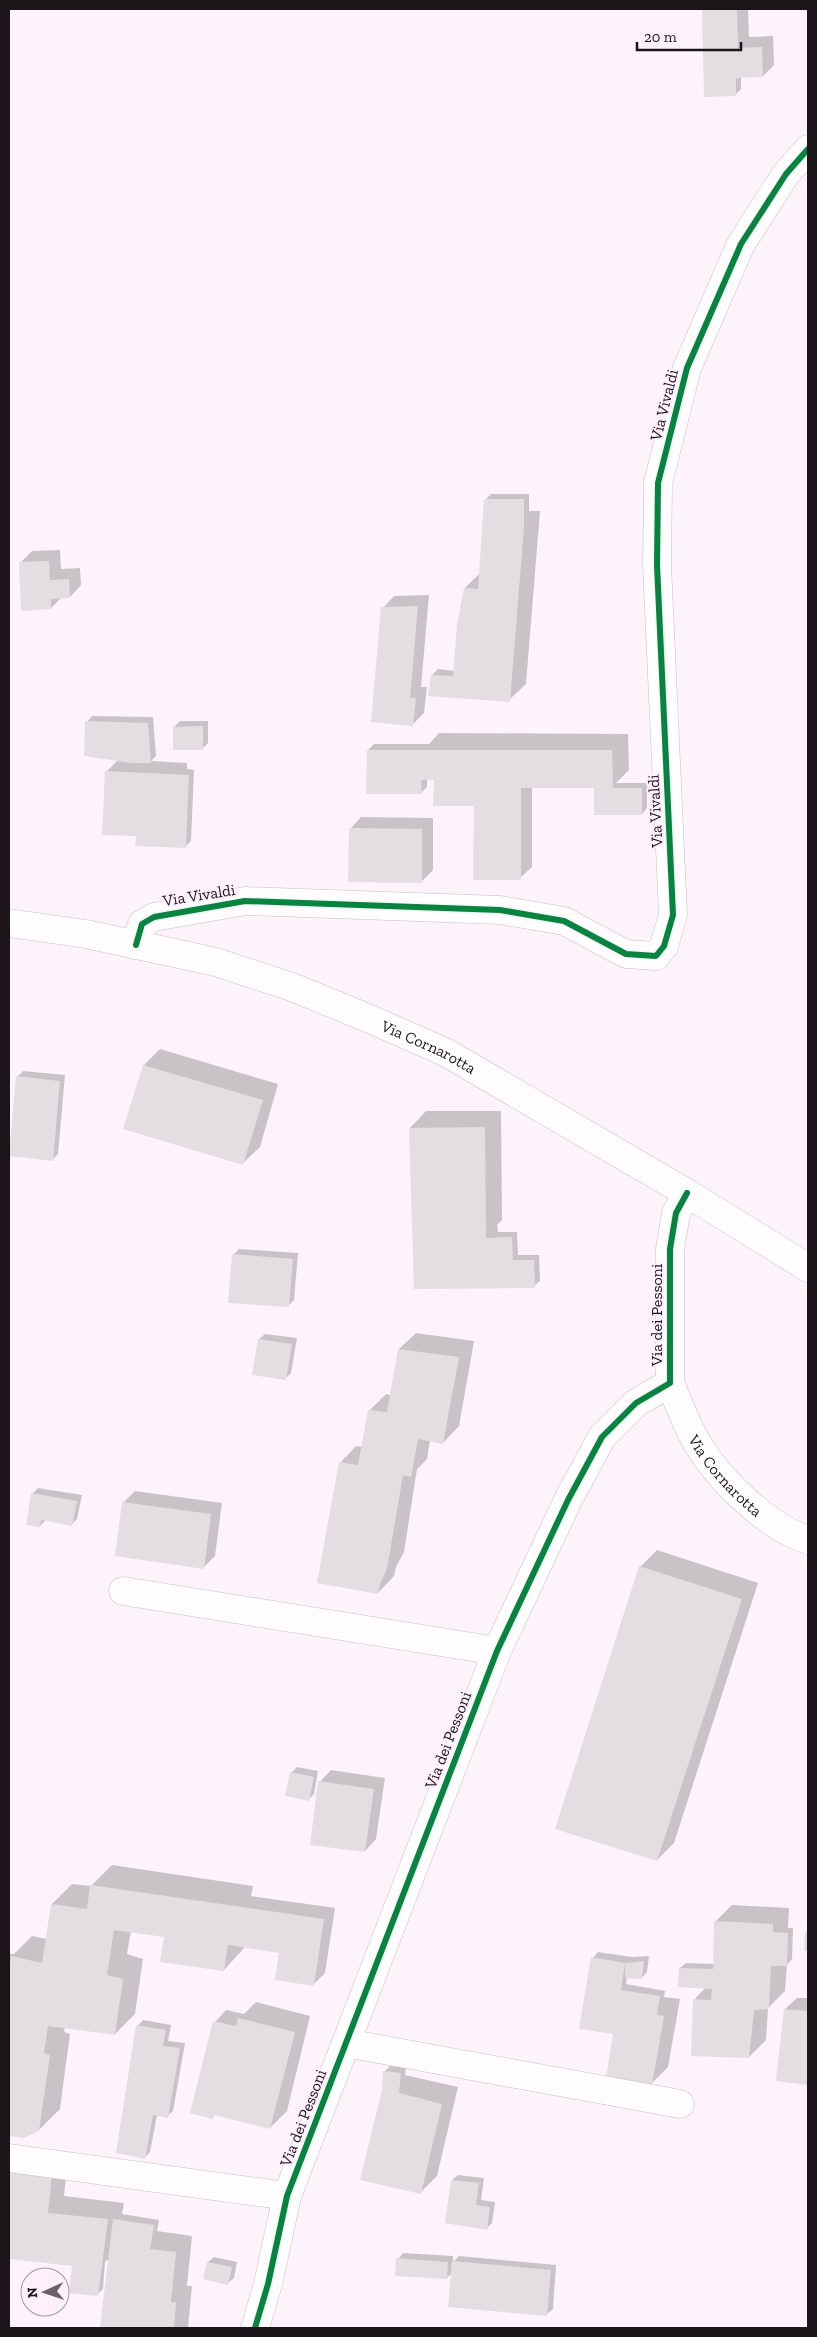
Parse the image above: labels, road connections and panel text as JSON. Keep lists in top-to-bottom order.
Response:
{
  "streets": {
    "street": ["Via Vivaldi", "Via Cornarotta", "Via dei Pessoni"]
  },
  "crossings": [
    ["Via Vivaldi", "Via Cornarotta"],
    ["Via Cornarotta", "Via dei Pessoni"]
  ],
  "scale_bar": "20 m",
  "north": "left"
}
